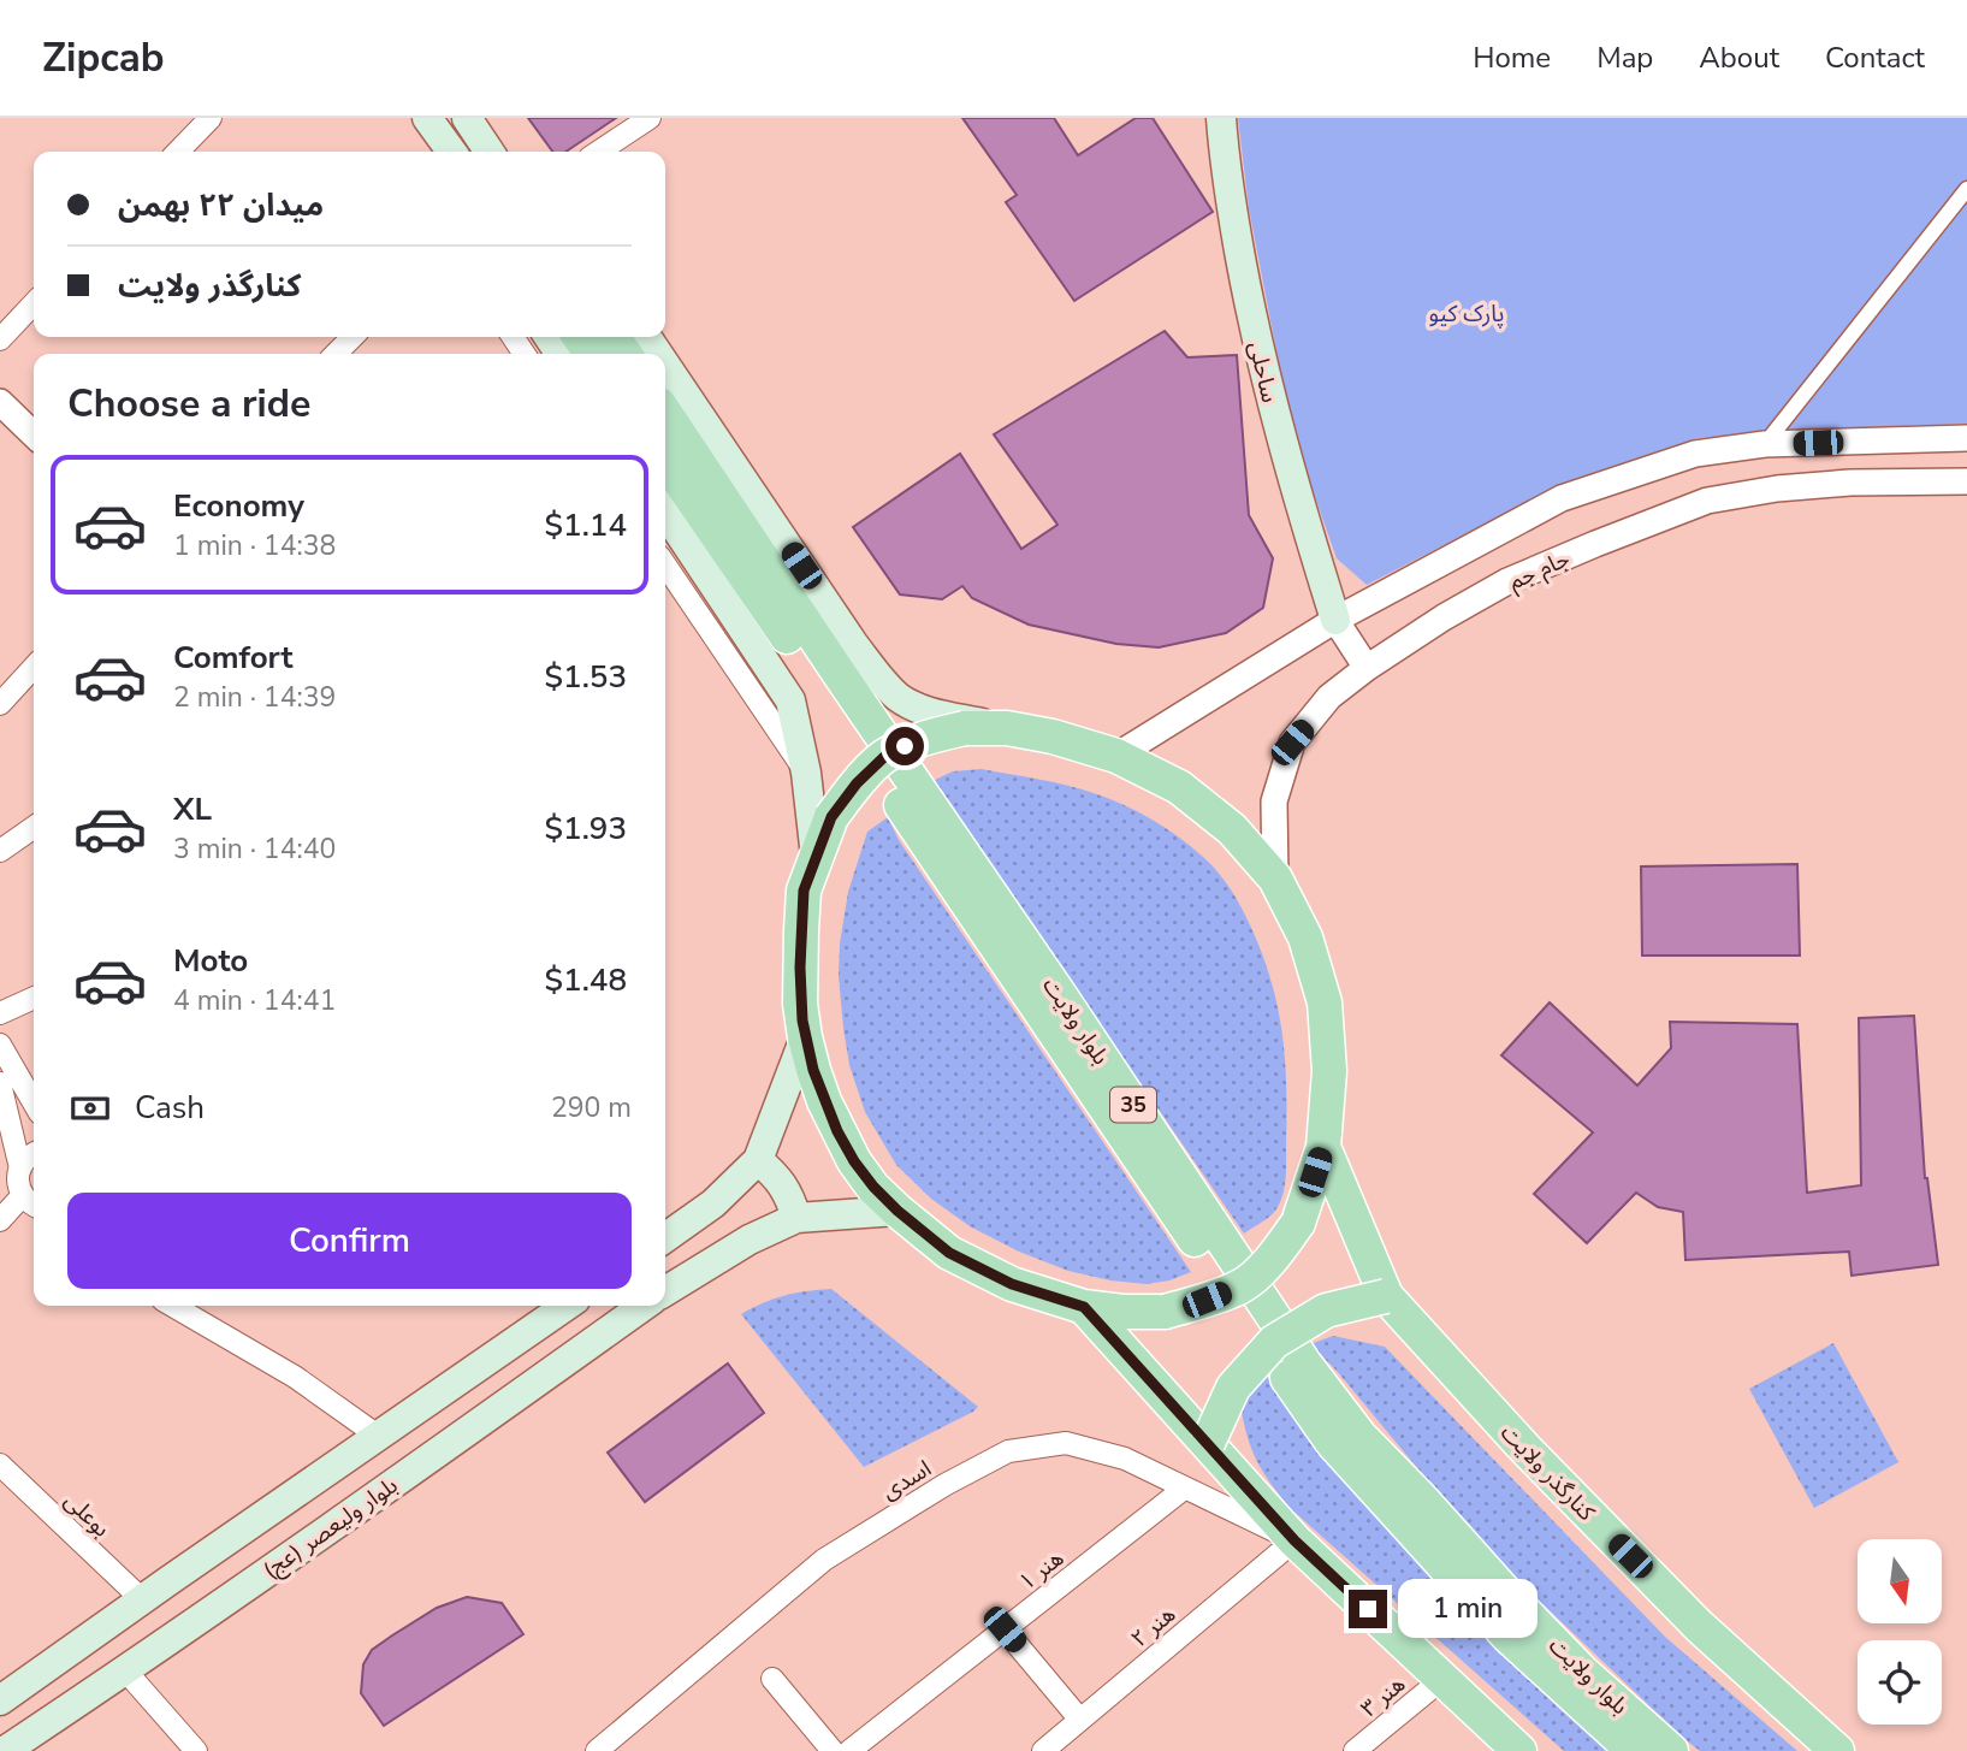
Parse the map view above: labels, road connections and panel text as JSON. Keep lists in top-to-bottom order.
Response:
{
  "streets": {
    "main road": [
      "ساحلی",
      "بلوار ولایت",
      "35",
      "کنارگذر ولایت",
      "بلوار ولیعصر (عج)"
    ],
    "street": [
      "جام جم",
      "اسدی",
      "بوعلی",
      "هنر ۱",
      "هنر ۲",
      "هنر ۳"
    ]
  },
  "crossings": [
    ["اسدی", "هنر ۱"],
    ["اسدی", "هنر ۲"],
    ["بوعلی", "بلوار ولیعصر (عج)"]
  ],
  "parks": ["پارک کیو"],
  "north": "bottom",
  "page": {
    "header": "Zipcab",
    "nav": [
      "Home",
      "Map",
      "About",
      "Contact"
    ],
    "banner": ["میدان ۲۲ بهمن", "کنارگذر ولایت"],
    "heading": "Choose a ride",
    "list": [
      {
        "name": "Economy",
        "note": "1 min · 14:38",
        "value": "$1.14"
      },
      {
        "name": "Comfort",
        "note": "2 min · 14:39",
        "value": "$1.53"
      },
      {
        "name": "XL",
        "note": "3 min · 14:40",
        "value": "$1.93"
      },
      {
        "name": "Moto",
        "note": "4 min · 14:41",
        "value": "$1.48"
      }
    ],
    "pay": ["Cash", "290 m"],
    "buttons": "Confirm",
    "bubble": "1 min"
  }
}
